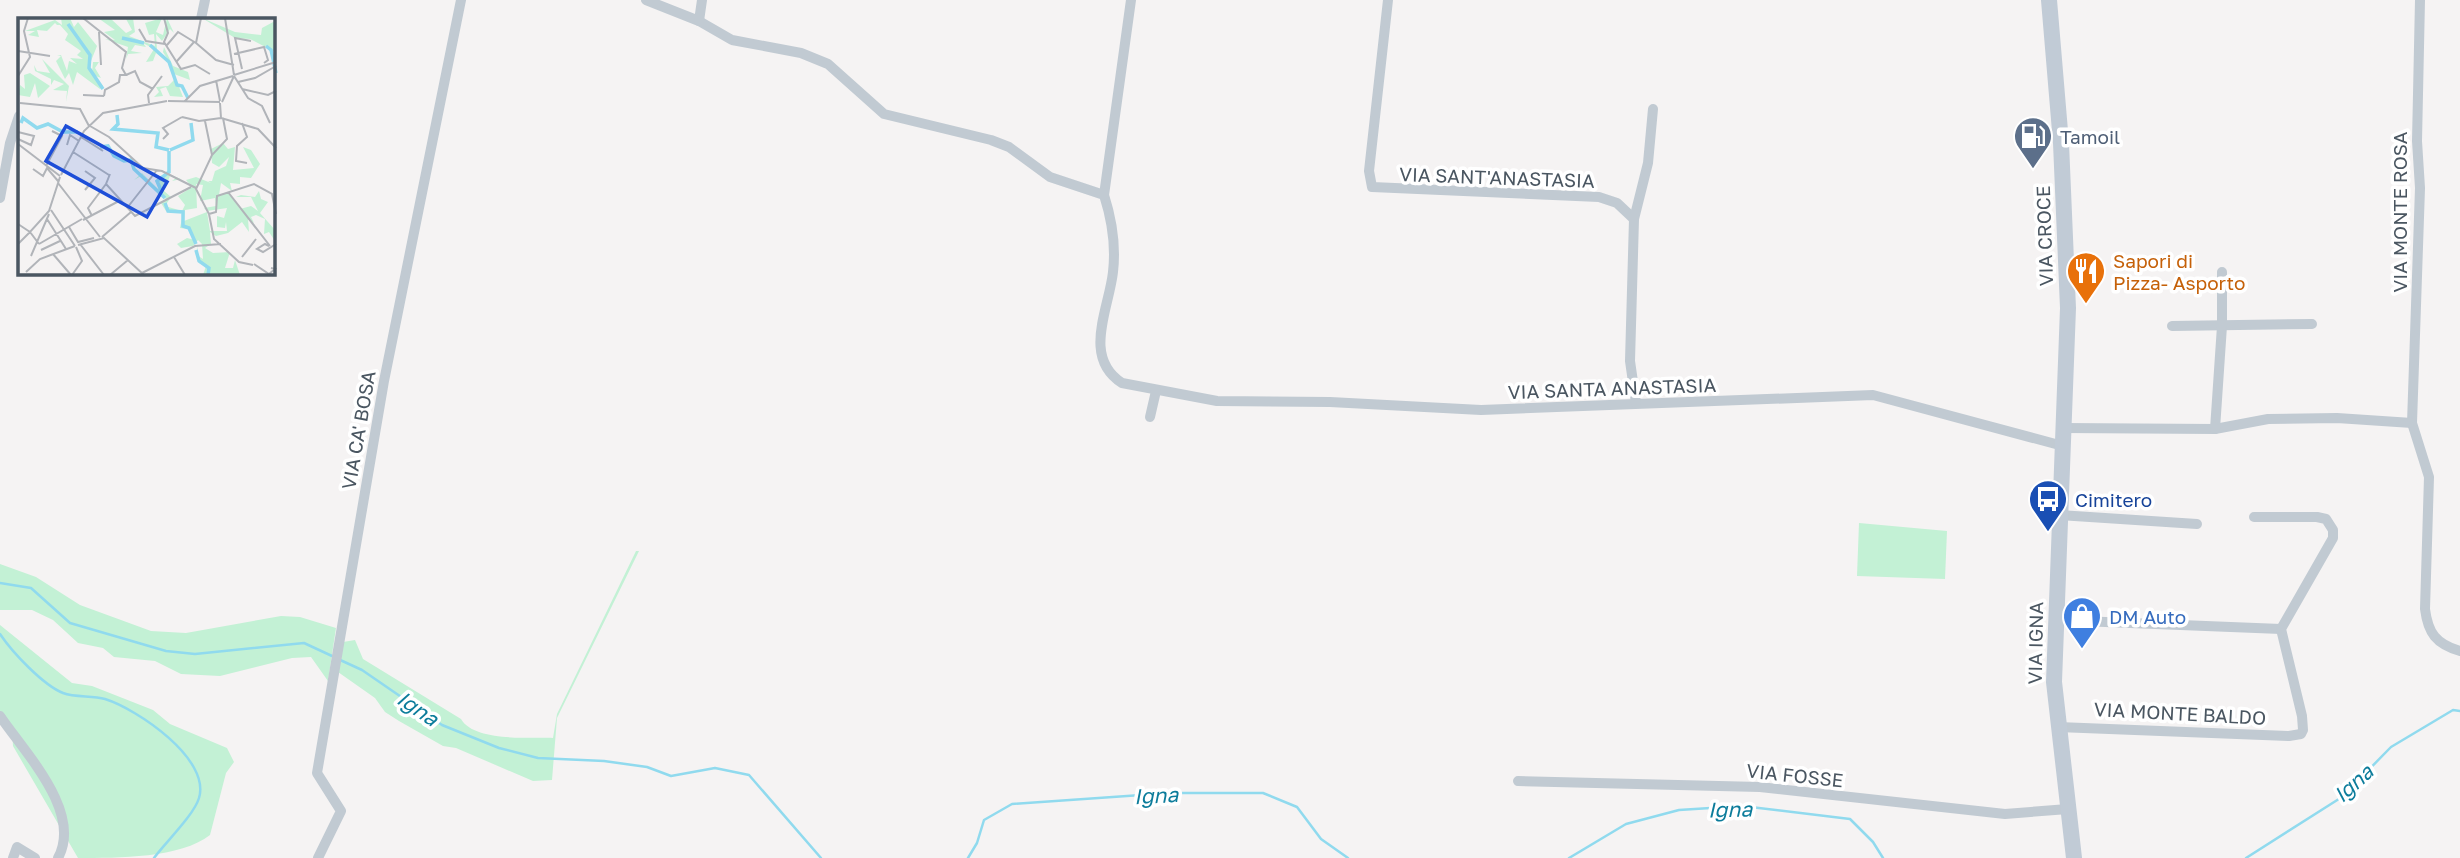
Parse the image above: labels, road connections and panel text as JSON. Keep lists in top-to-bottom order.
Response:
{
  "streets": {
    "main road": ["VIA CROCE", "VIA IGNA"],
    "street": [
      "VIA SANT'ANASTASIA",
      "VIA MONTE ROSA",
      "VIA SANTA ANASTASIA",
      "VIA CA' BOSA",
      "VIA MONTE BALDO",
      "VIA FOSSE"
    ]
  },
  "crossings": [
    ["VIA CROCE", "VIA IGNA"],
    ["VIA SANTA ANASTASIA", "VIA IGNA"],
    ["VIA IGNA", "VIA MONTE BALDO"],
    ["VIA IGNA", "VIA FOSSE"]
  ],
  "water": ["Igna"],
  "places": {
    "fuel station": ["Tamoil"],
    "restaurant": ["Sapori di Pizza- Asporto"],
    "bus stop": ["Cimitero"],
    "shop": ["DM Auto"]
  }
}
